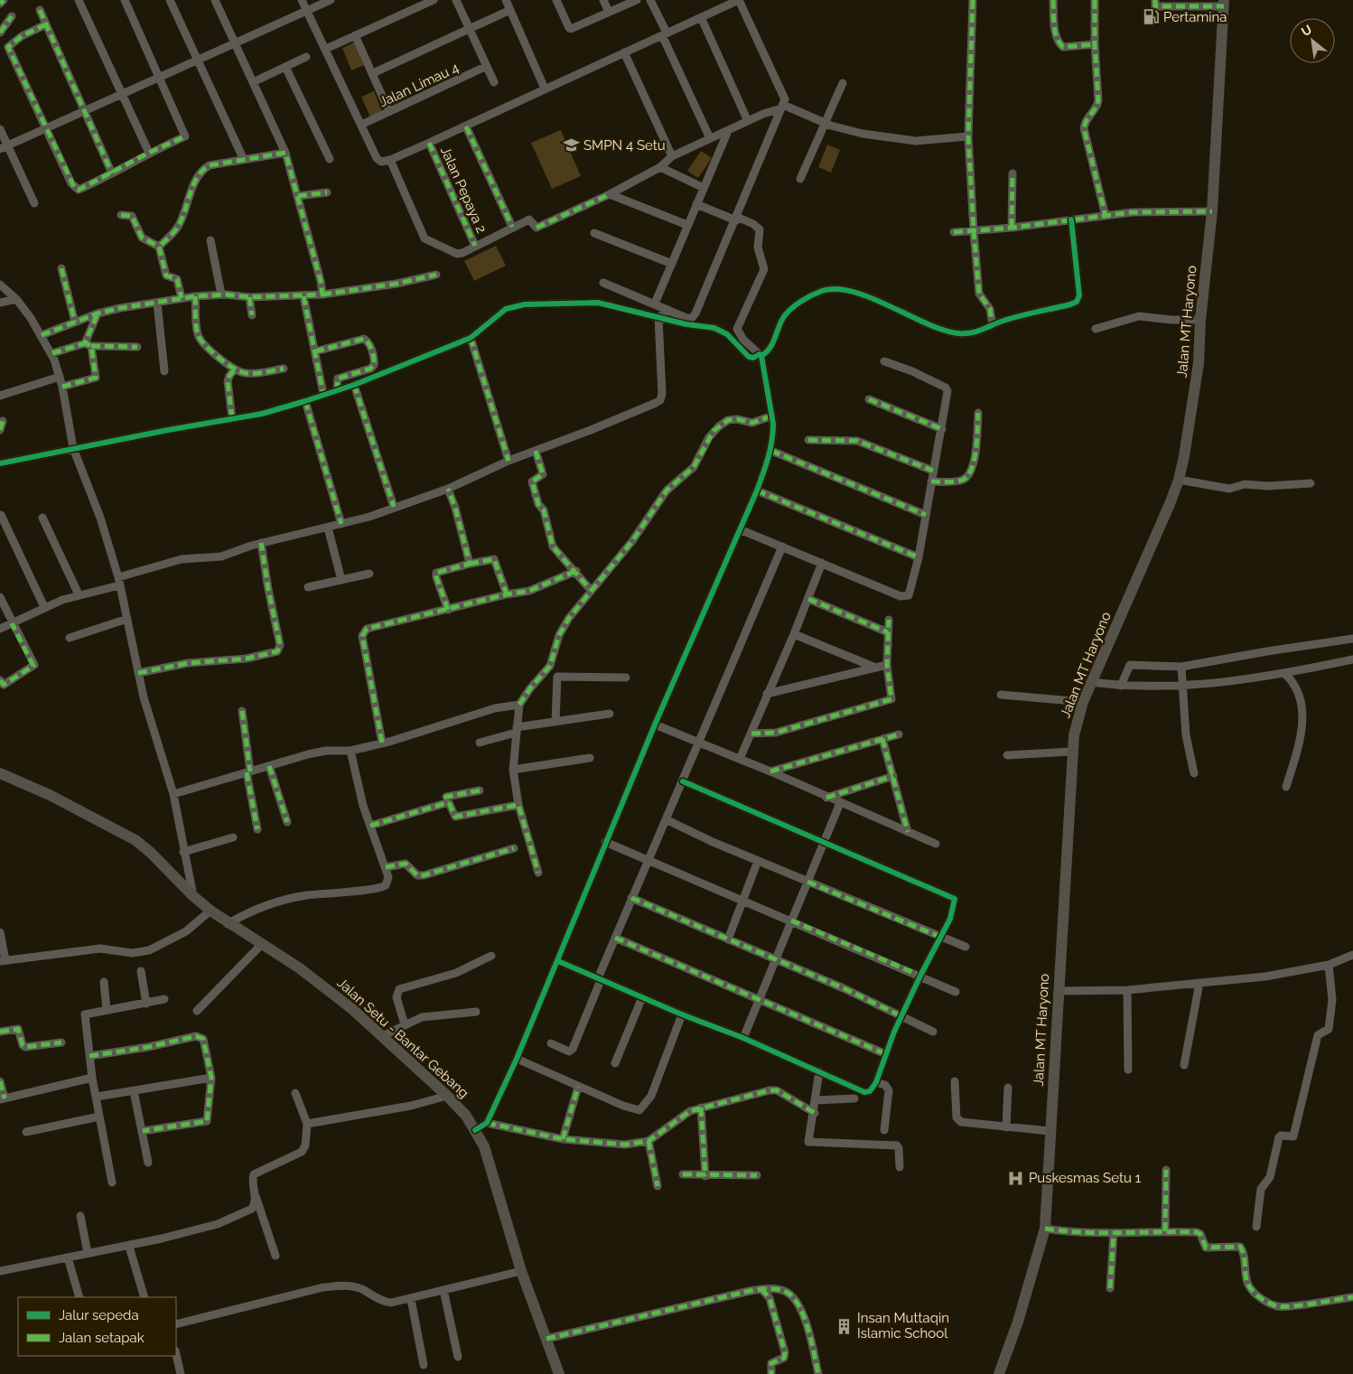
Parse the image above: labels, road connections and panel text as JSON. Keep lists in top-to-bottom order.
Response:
{
  "streets": {
    "main road": ["Jalan MT Haryono", "Jalan Setu - Bantar Gebang"],
    "street": ["Jalan Limau 4", "Jalan Pepaya 2"]
  },
  "places": {
    "fuel station": ["Pertamina"],
    "school or university": ["SMPN 4 Setu"],
    "hospital": ["Puskesmas Setu 1"],
    "building": ["Insan Muttaqin Islamic School"]
  },
  "legend": ["Jalur sepeda", "Jalan setapak"],
  "north": "top left"
}
